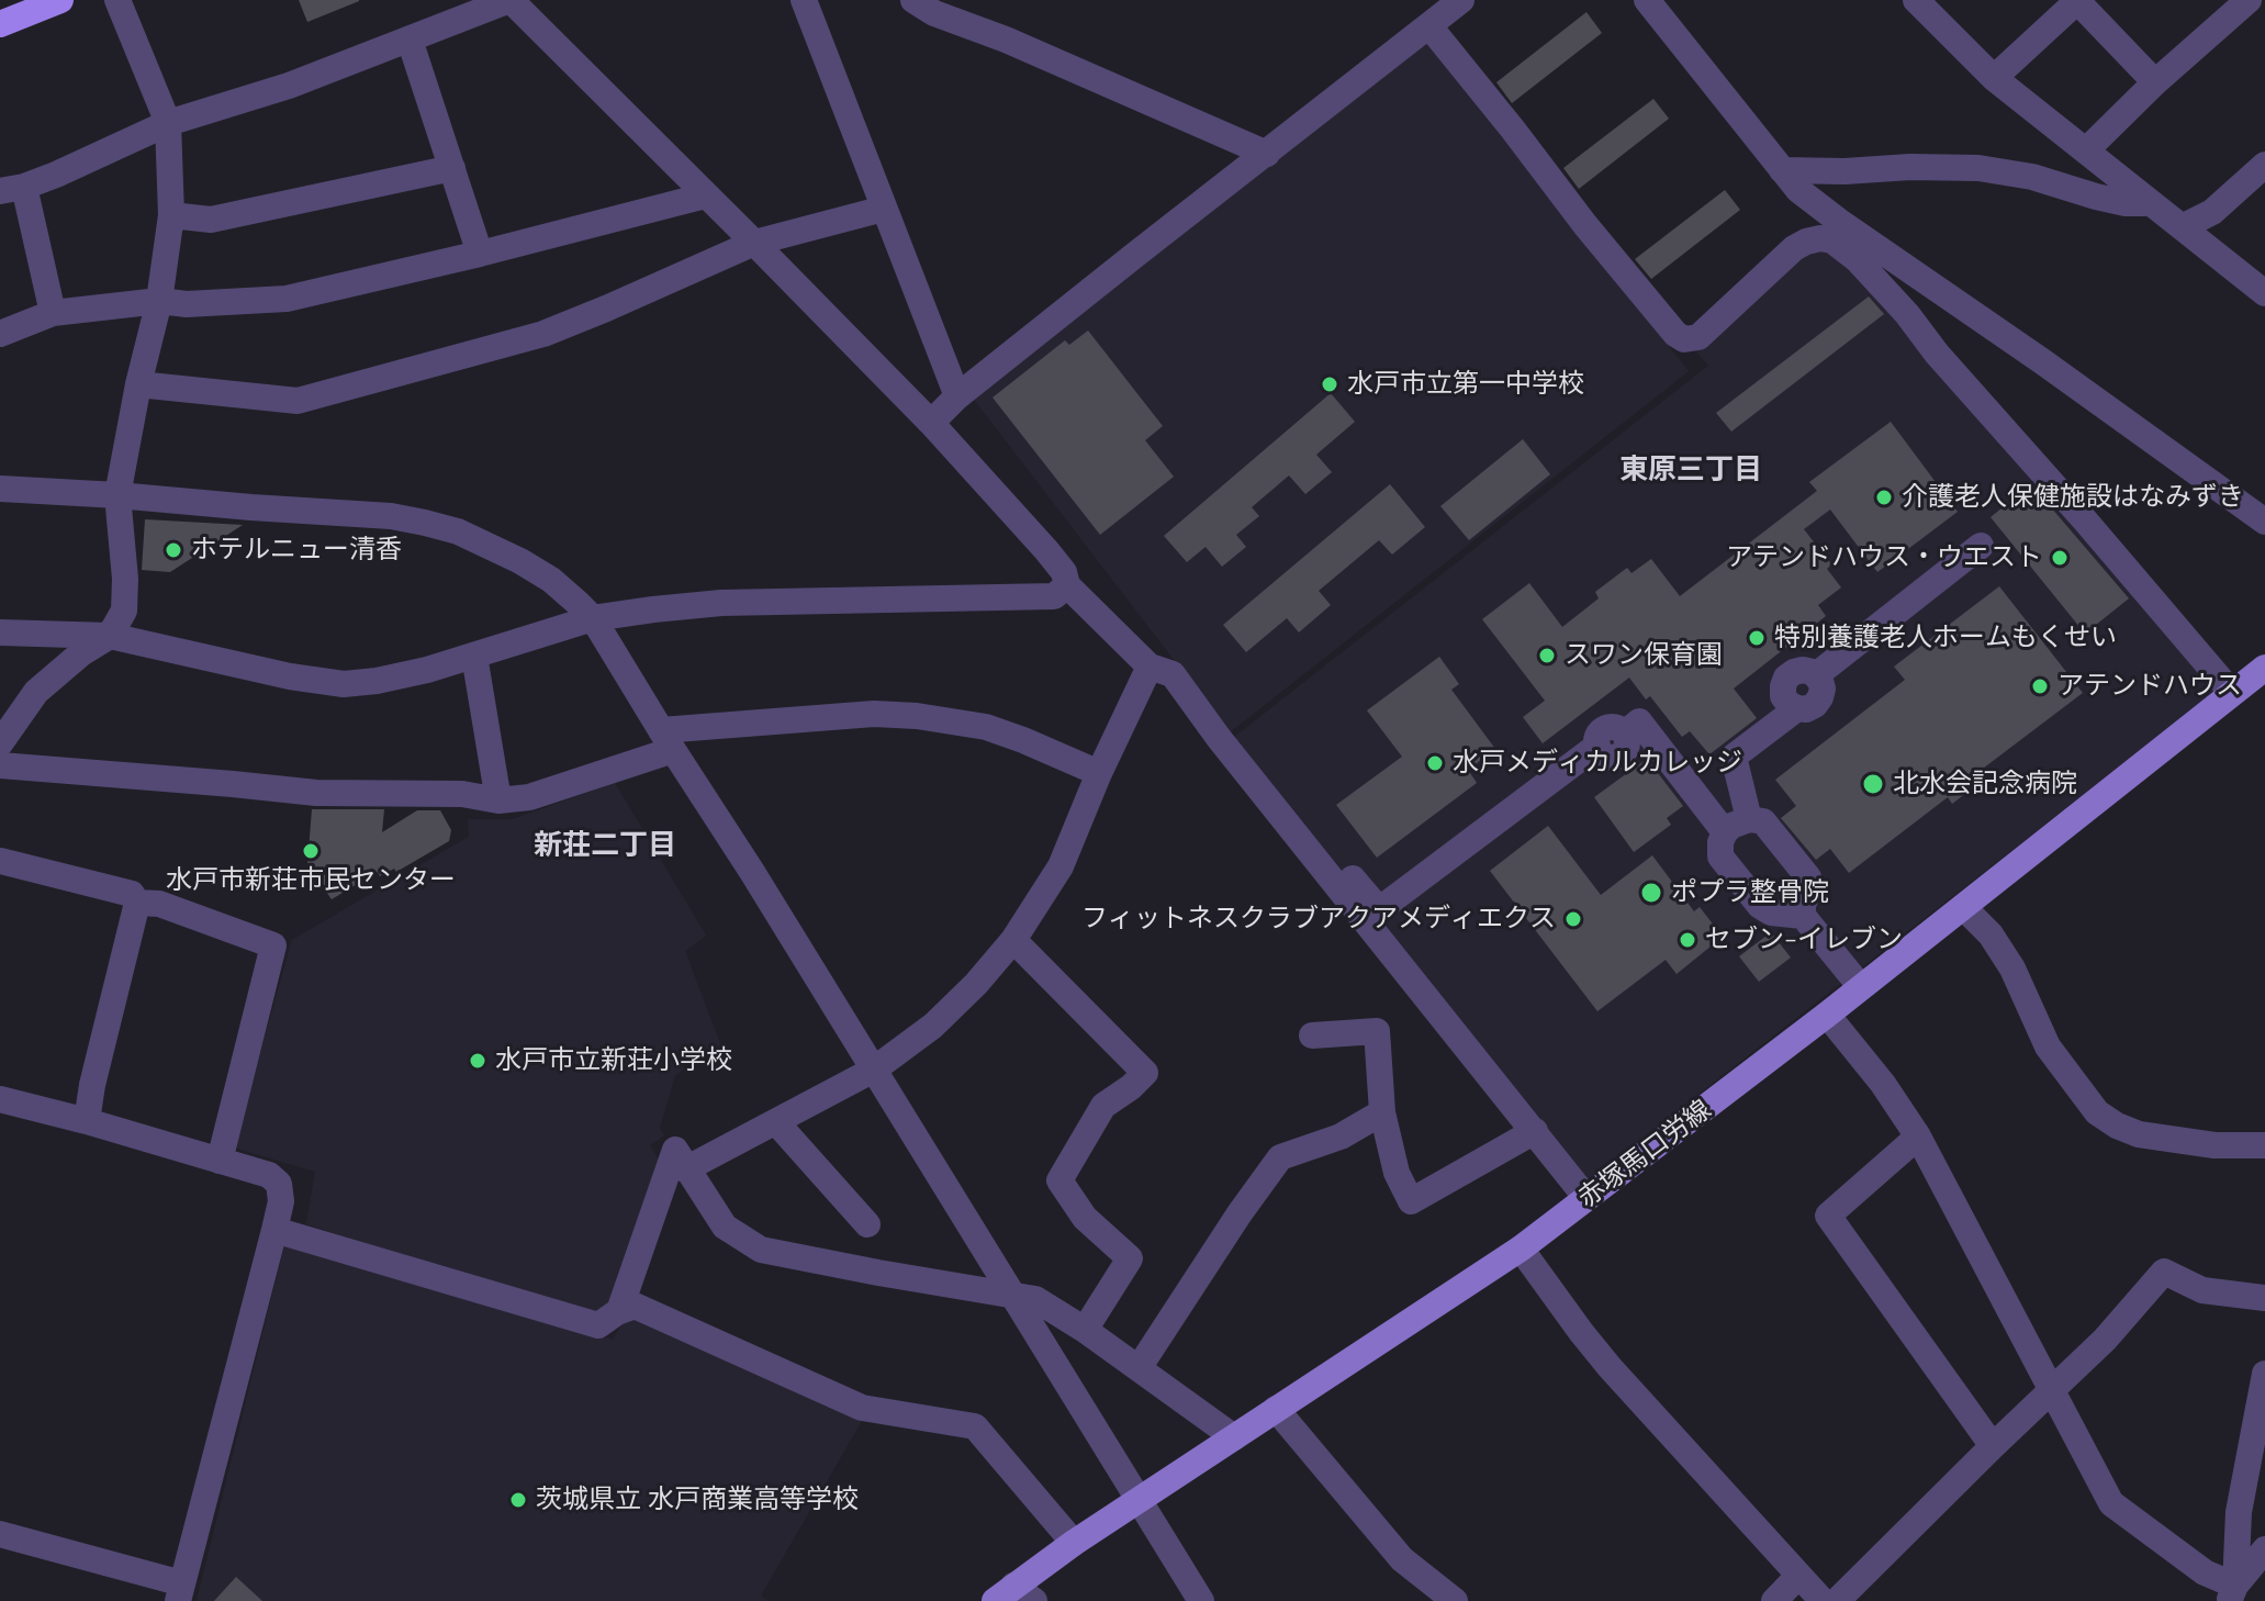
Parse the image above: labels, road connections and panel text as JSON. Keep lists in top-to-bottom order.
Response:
{
  "streets": {
    "main road": ["赤塚馬口労線"]
  },
  "districts": ["東原三丁目", "新荘二丁目"],
  "places": [
    "水戸市立第一中学校",
    "介護老人保健施設はなみずき",
    "ホテルニュー清香",
    "アテンドハウス・ウエスト",
    "特別養護老人ホームもくせい",
    "スワン保育園",
    "アテンドハウス",
    "水戸メディカルカレッジ",
    "北水会記念病院",
    "水戸市新荘市民センター",
    "ポプラ整骨院",
    "フィットネスクラブアクアメディエクス",
    "セブン-イレブン",
    "水戸市立新荘小学校",
    "茨城県立 水戸商業高等学校"
  ]
}
